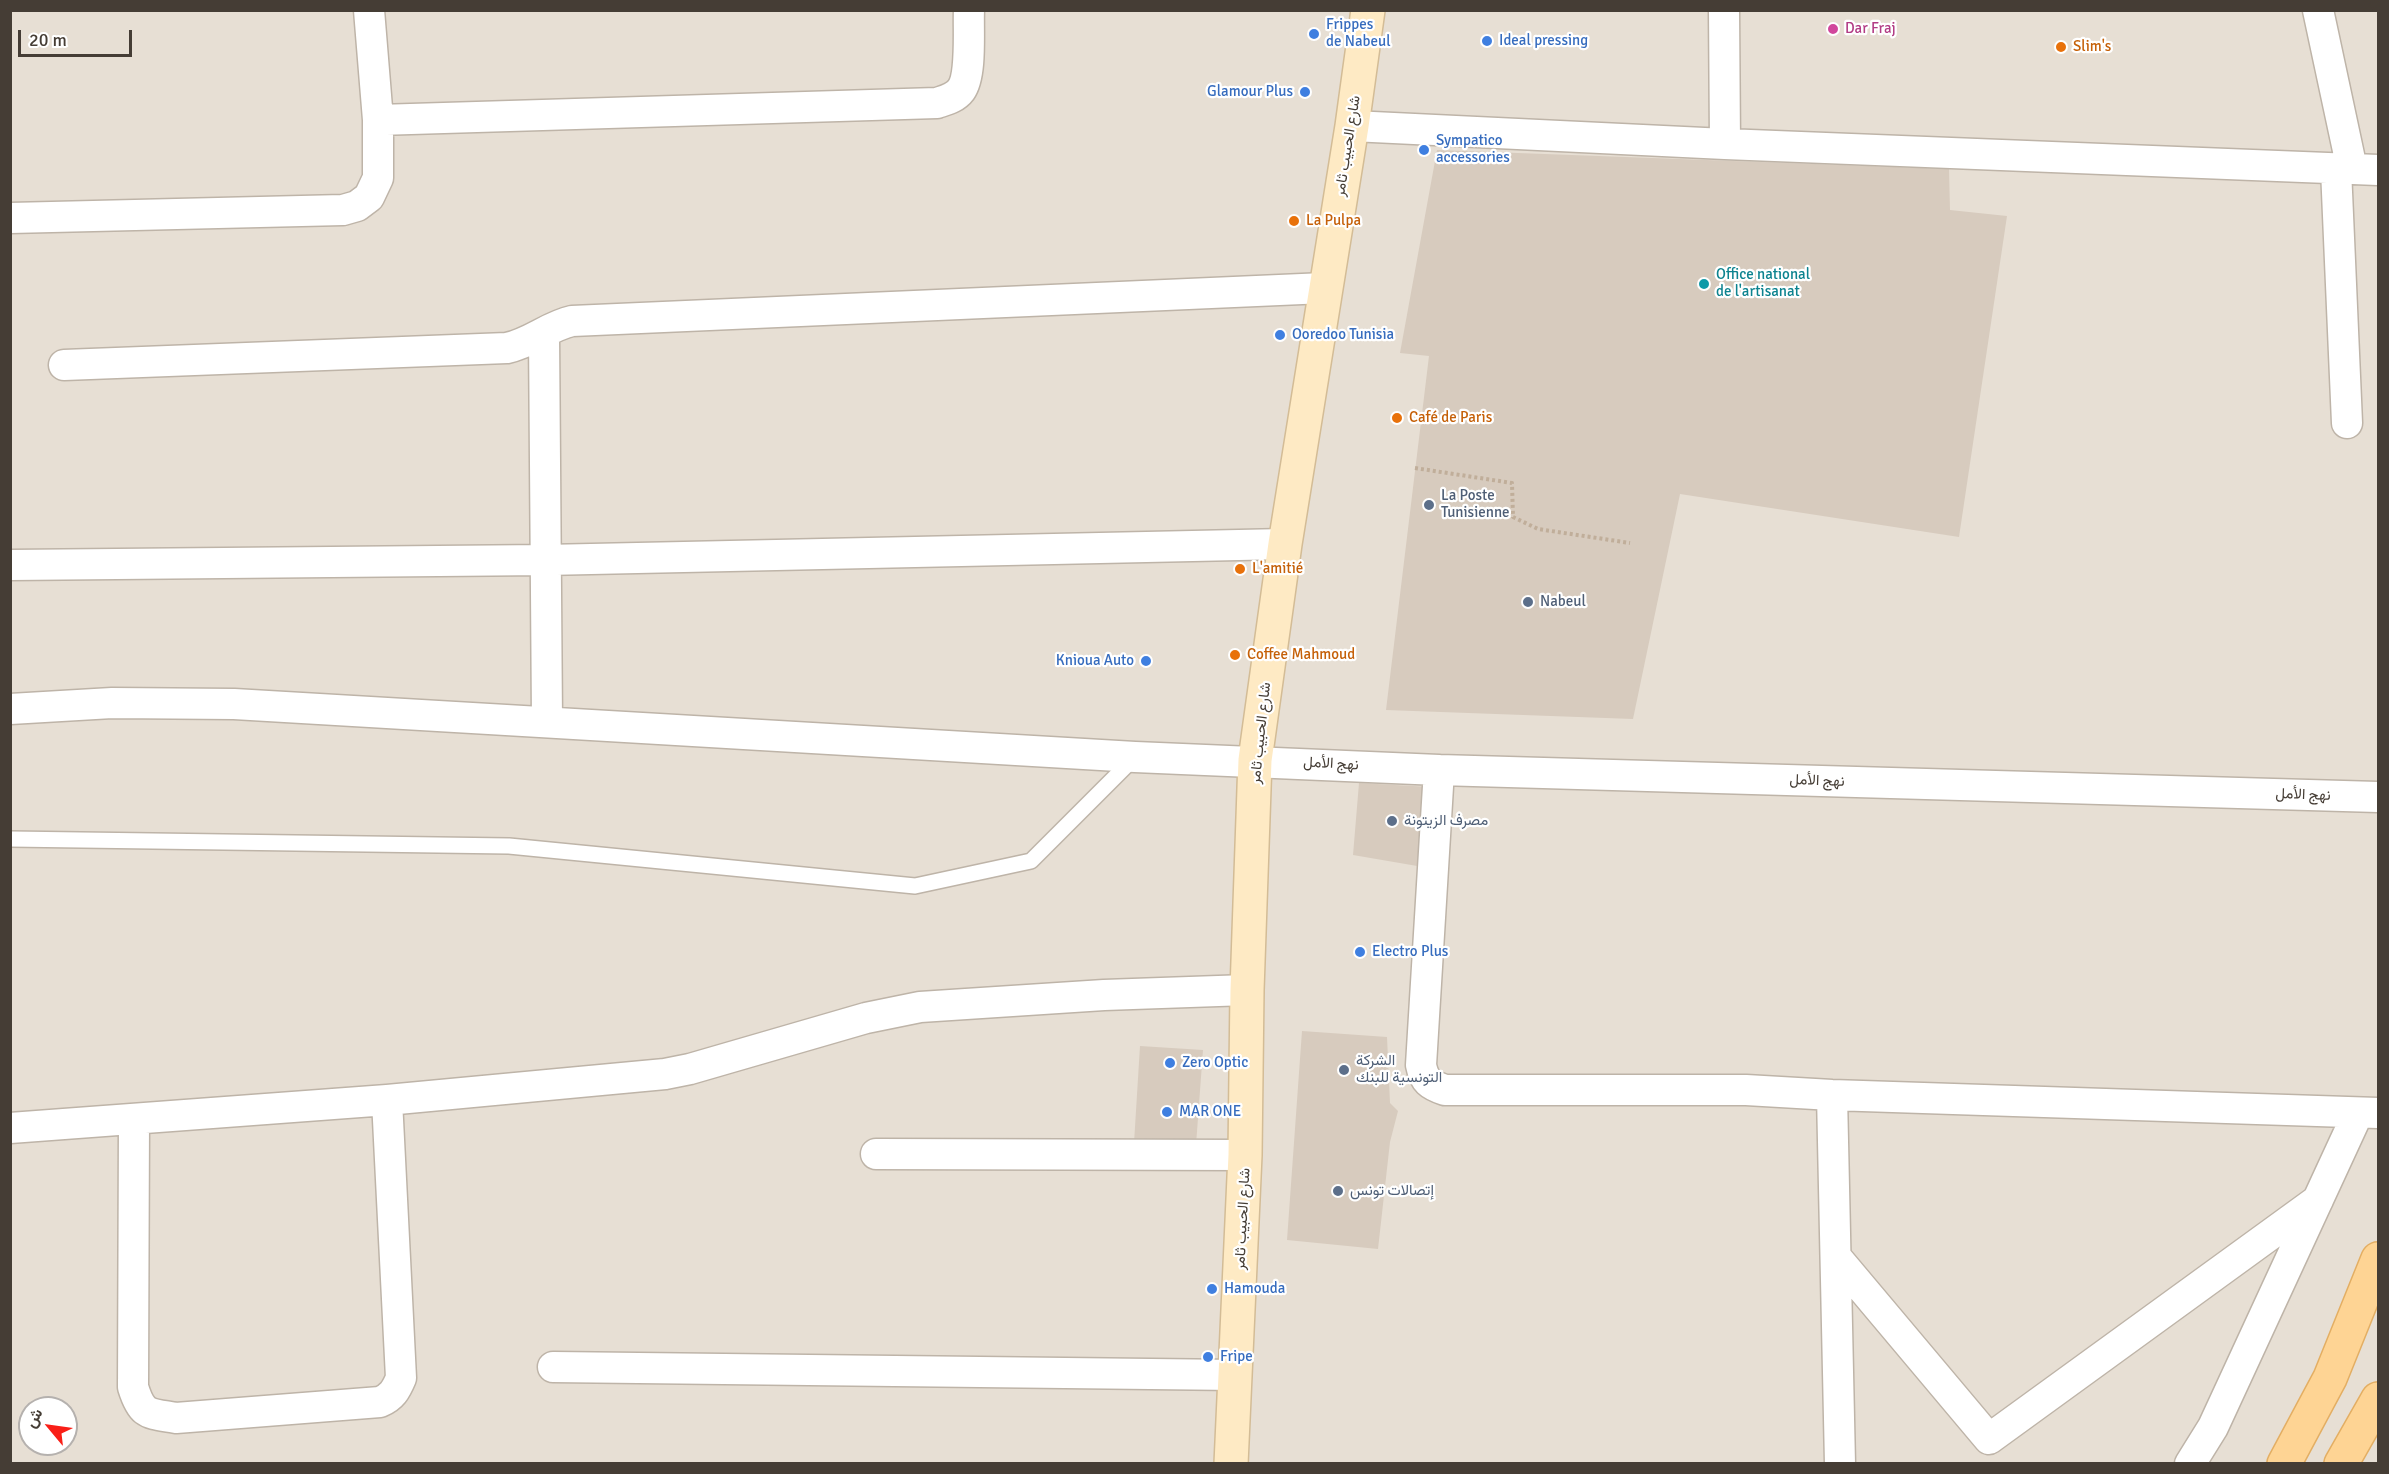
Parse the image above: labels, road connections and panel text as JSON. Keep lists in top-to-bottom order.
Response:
{
  "streets": {
    "main road": ["شارع الحبيب ثامر"],
    "street": ["نهج الأمل"]
  },
  "crossings": [
    ["شارع الحبيب ثامر", "نهج الأمل"]
  ],
  "places": [
    "Dar Fraj",
    "Frippes de Nabeul",
    "Ideal pressing",
    "Slim's",
    "Glamour Plus",
    "Sympatico accessories",
    "La Pulpa",
    "Office national de l'artisanat",
    "Ooredoo Tunisia",
    "Café de Paris",
    "La Poste Tunisienne",
    "L'amitié",
    "Nabeul",
    "Coffee Mahmoud",
    "Knioua Auto",
    "مصرف الزيتونة",
    "Electro Plus",
    "Zero Optic",
    "الشركة التونسية للبنك",
    "MAR ONE",
    "إتصالات تونس",
    "Hamouda",
    "Fripe"
  ],
  "scale_bar": "20 m",
  "north": "top left"
}
